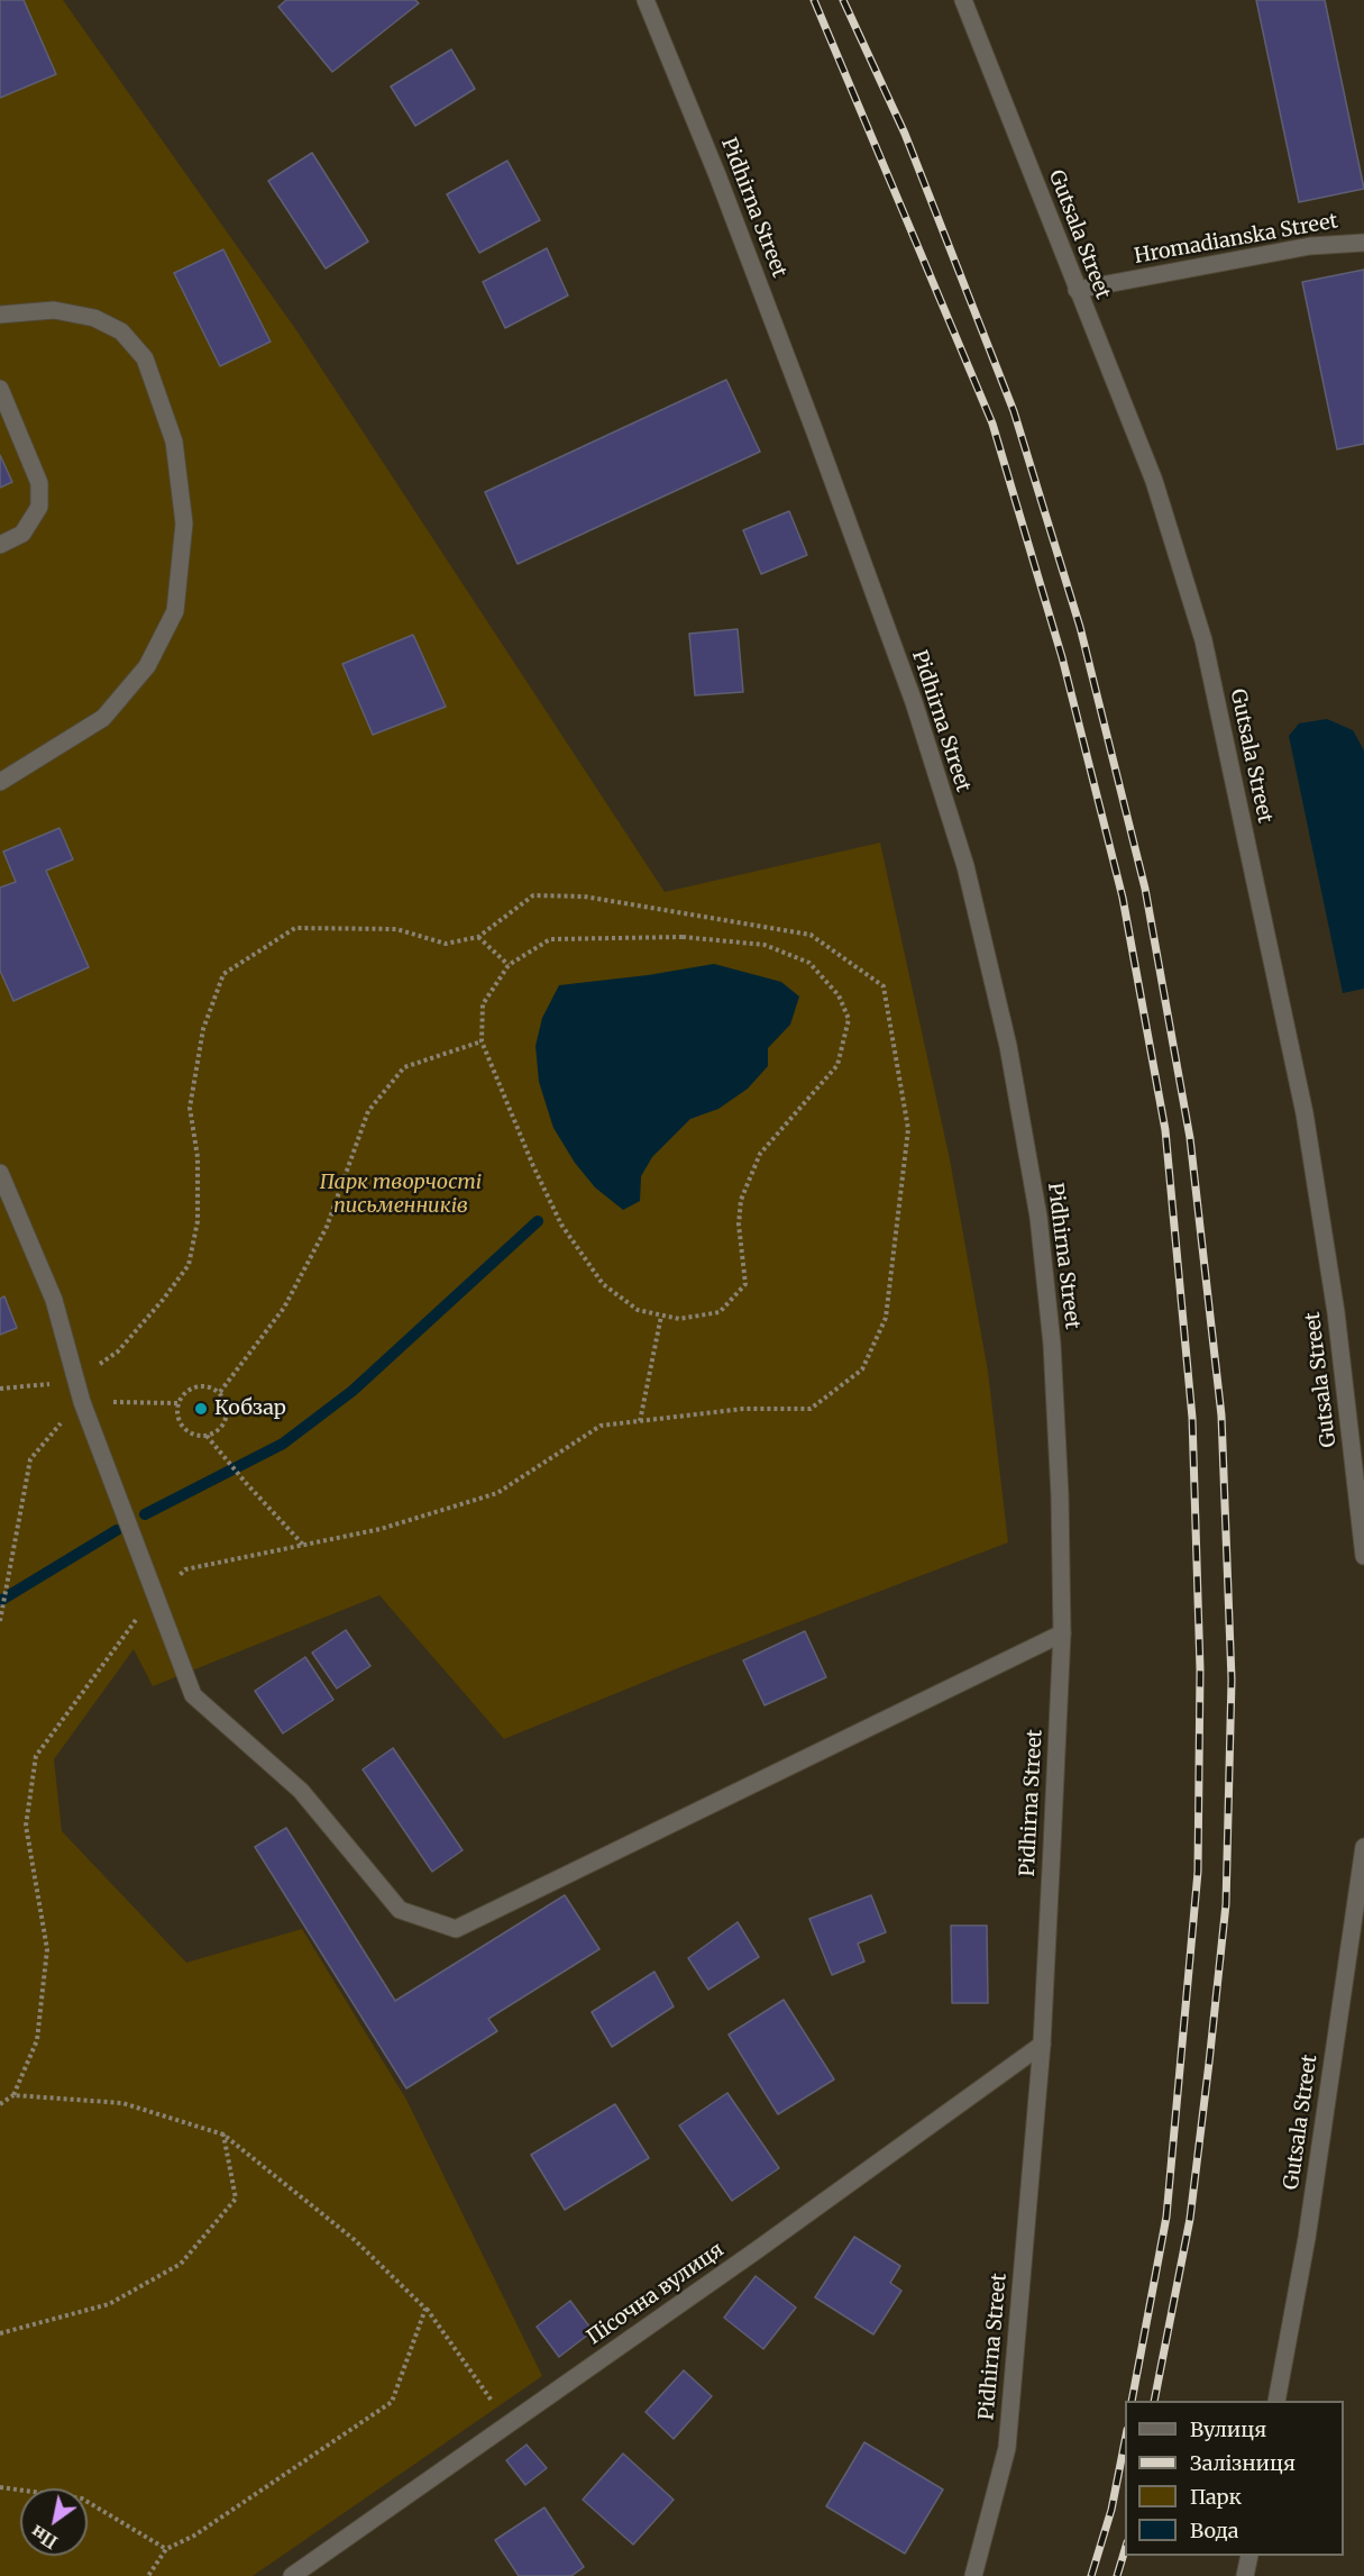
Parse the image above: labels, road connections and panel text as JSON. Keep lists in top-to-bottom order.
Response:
{
  "streets": {
    "street": [
      "Pidhirna Street",
      "Gutsala Street",
      "Hromadianska Street",
      "Пісочна вулиця"
    ]
  },
  "crossings": [
    ["Pidhirna Street", "Пісочна вулиця"],
    ["Gutsala Street", "Hromadianska Street"]
  ],
  "parks": ["Парк творчості письменників"],
  "places": ["Кобзар"],
  "legend": [
    "Вулиця",
    "Залізниця",
    "Парк",
    "Вода"
  ],
  "north": "bottom left"
}
